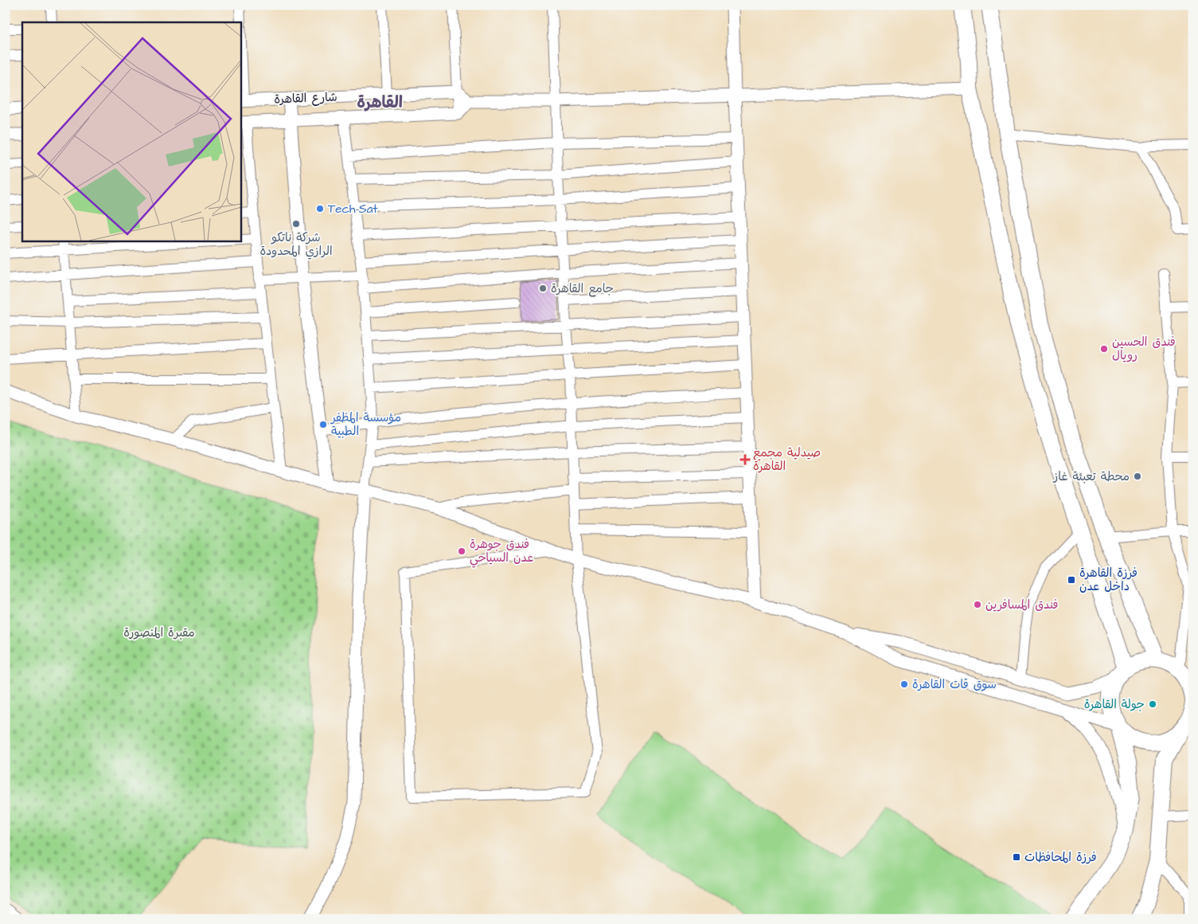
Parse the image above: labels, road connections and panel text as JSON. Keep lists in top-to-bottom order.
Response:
{
  "streets": {
    "street": ["شارع القاهرة"]
  },
  "districts": ["القاهرة"],
  "parks": ["مقبرة المنصورة"],
  "places": {
    "other": [
      "Tech-Sat",
      "شركة ناتكو الرازي المحدودة",
      "جامع القاهرة",
      "فندق الحسين رويال",
      "مؤسسة المظفر الطبية",
      "محطة تعبئة غاز",
      "فندق جوهرة عدن السياحي",
      "فندق المسافرين",
      "سوق قات القاهرة",
      "جولة القاهرة"
    ],
    "health": ["صيدلية مجمع القاهرة"],
    "transit": ["فرزة القاهرة داخل عدن", "فرزة المحافظات"]
  }
}
